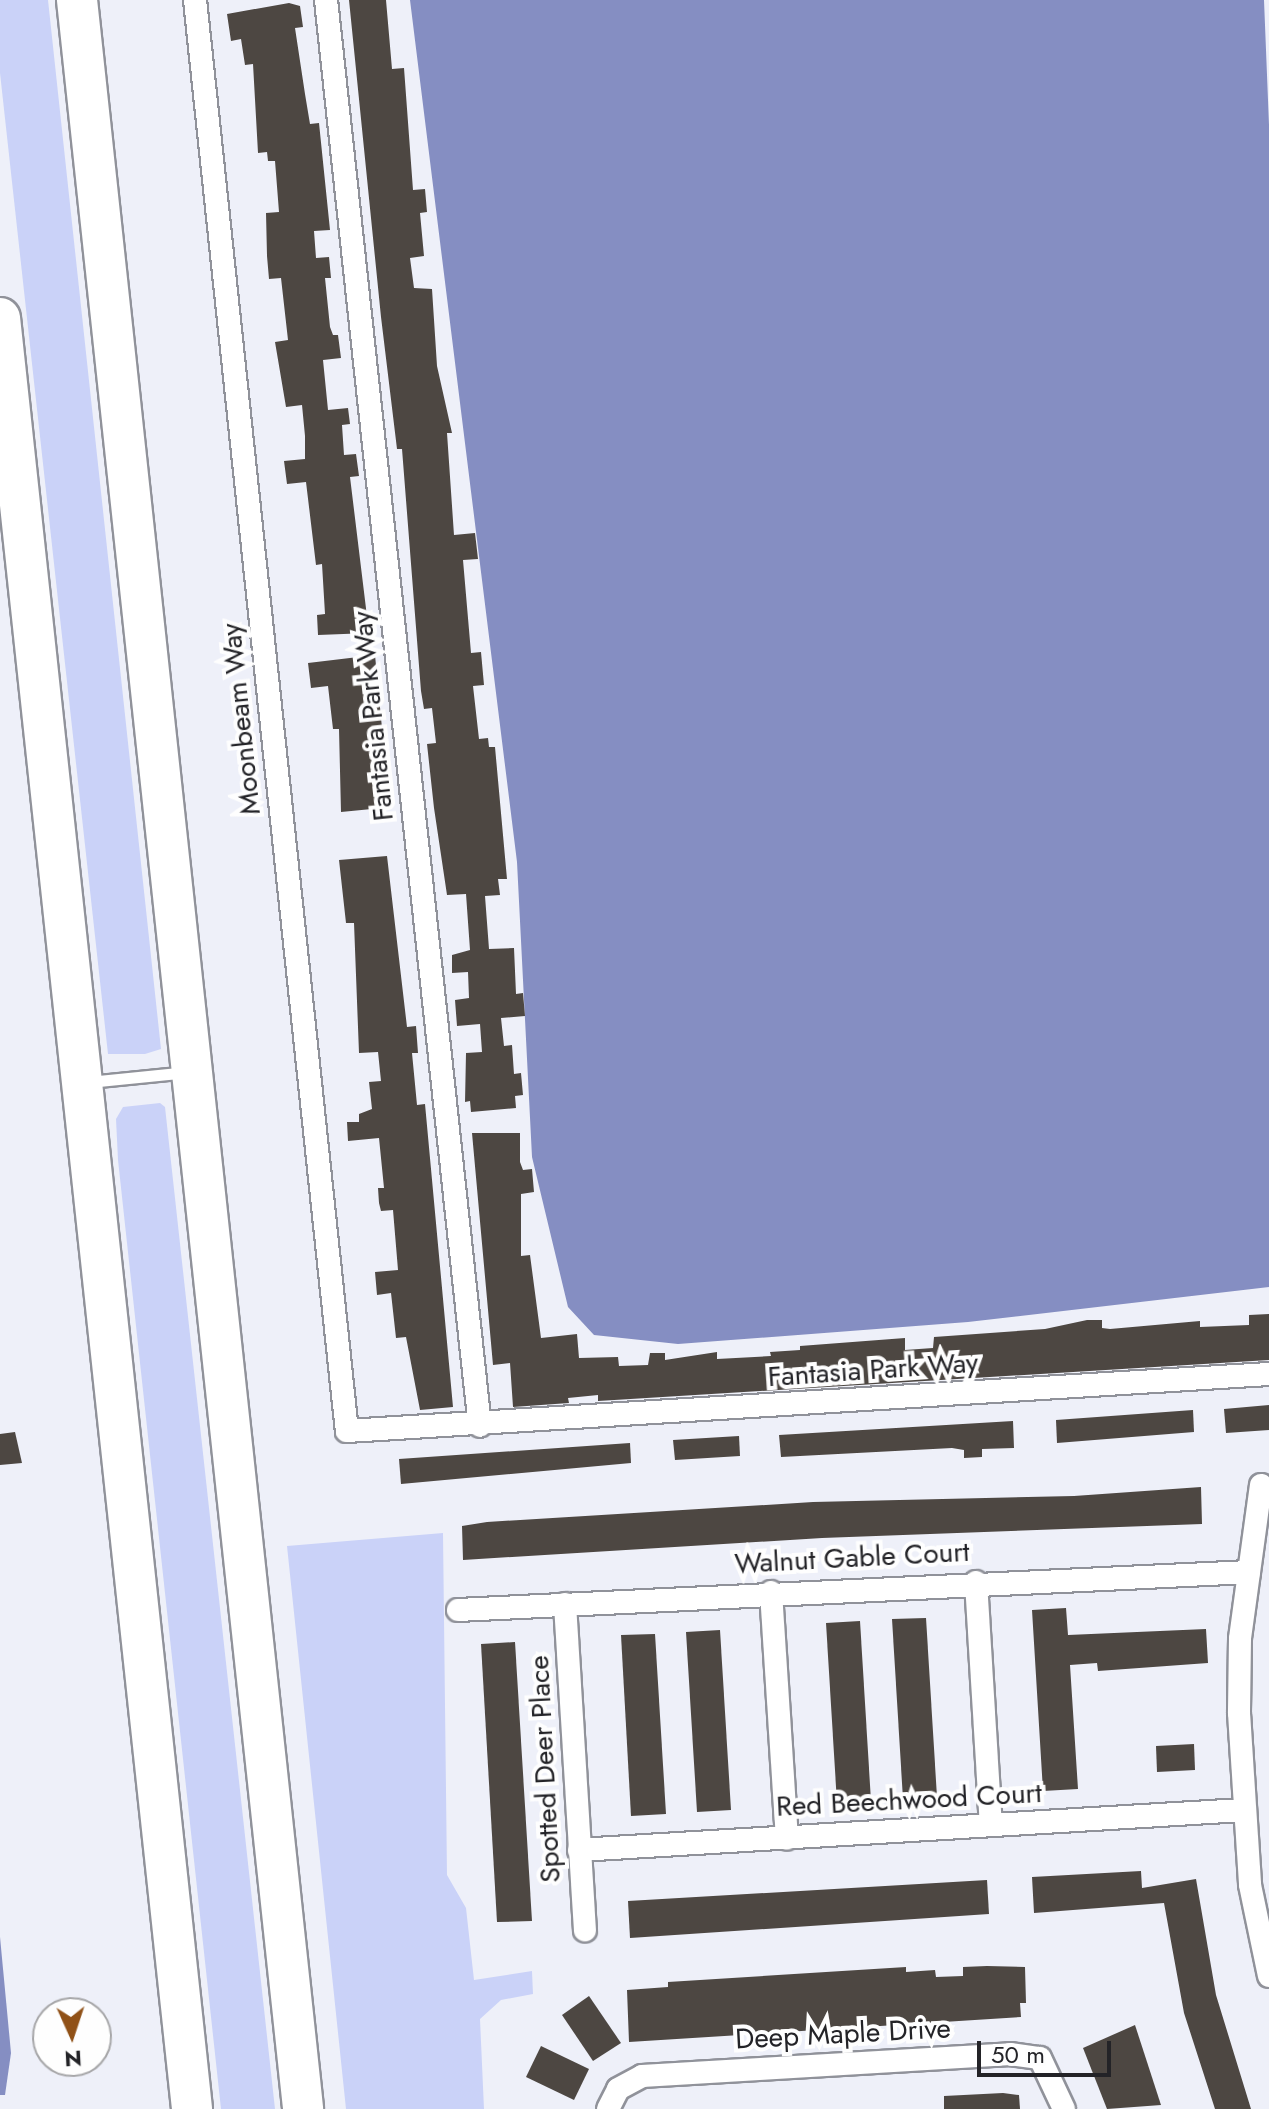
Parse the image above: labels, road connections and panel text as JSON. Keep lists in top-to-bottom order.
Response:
{
  "streets": {
    "street": [
      "Fantasia Park Way",
      "Moonbeam Way",
      "Walnut Gable Court",
      "Spotted Deer Place",
      "Red Beechwood Court",
      "Deep Maple Drive"
    ]
  },
  "crossings": [
    ["Fantasia Park Way", "Moonbeam Way"],
    ["Walnut Gable Court", "Spotted Deer Place"],
    ["Spotted Deer Place", "Red Beechwood Court"]
  ],
  "scale_bar": "50 m",
  "north": "bottom"
}
